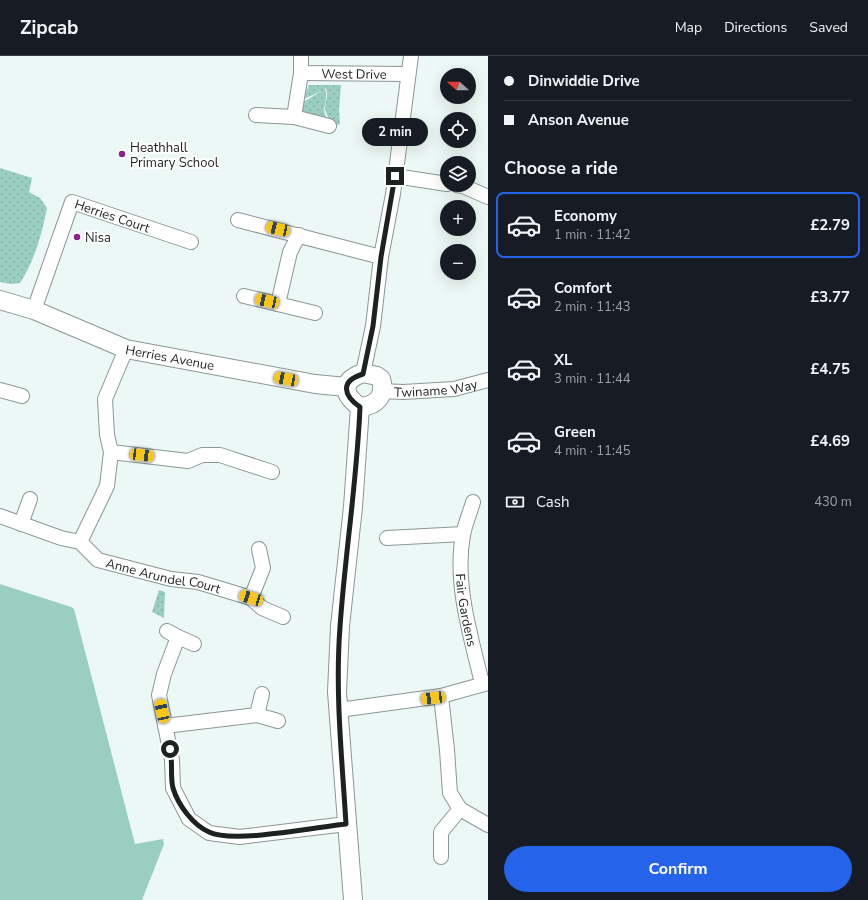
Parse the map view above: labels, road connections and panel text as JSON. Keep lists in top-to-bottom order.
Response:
{
  "streets": {
    "street": [
      "West Drive",
      "Herries Court",
      "Herries Avenue",
      "Twiname Way",
      "Anne Arundel Court",
      "Fair Gardens"
    ]
  },
  "crossings": [
    ["Herries Court", "Herries Avenue"],
    ["Herries Avenue", "Twiname Way"]
  ],
  "places": ["Heathhall Primary School", "Nisa"],
  "north": "left",
  "page": {
    "header": "Zipcab",
    "nav": ["Map", "Directions", "Saved"],
    "banner": ["Dinwiddie Drive", "Anson Avenue"],
    "map_buttons": ["+", "−"],
    "bubble": "2 min",
    "heading": "Choose a ride",
    "list": [
      {
        "name": "Economy",
        "note": "1 min · 11:42",
        "value": "£2.79"
      },
      {
        "name": "Comfort",
        "note": "2 min · 11:43",
        "value": "£3.77"
      },
      {
        "name": "XL",
        "note": "3 min · 11:44",
        "value": "£4.75"
      },
      {
        "name": "Green",
        "note": "4 min · 11:45",
        "value": "£4.69"
      }
    ],
    "pay": ["Cash", "430 m"],
    "buttons": "Confirm"
  }
}
